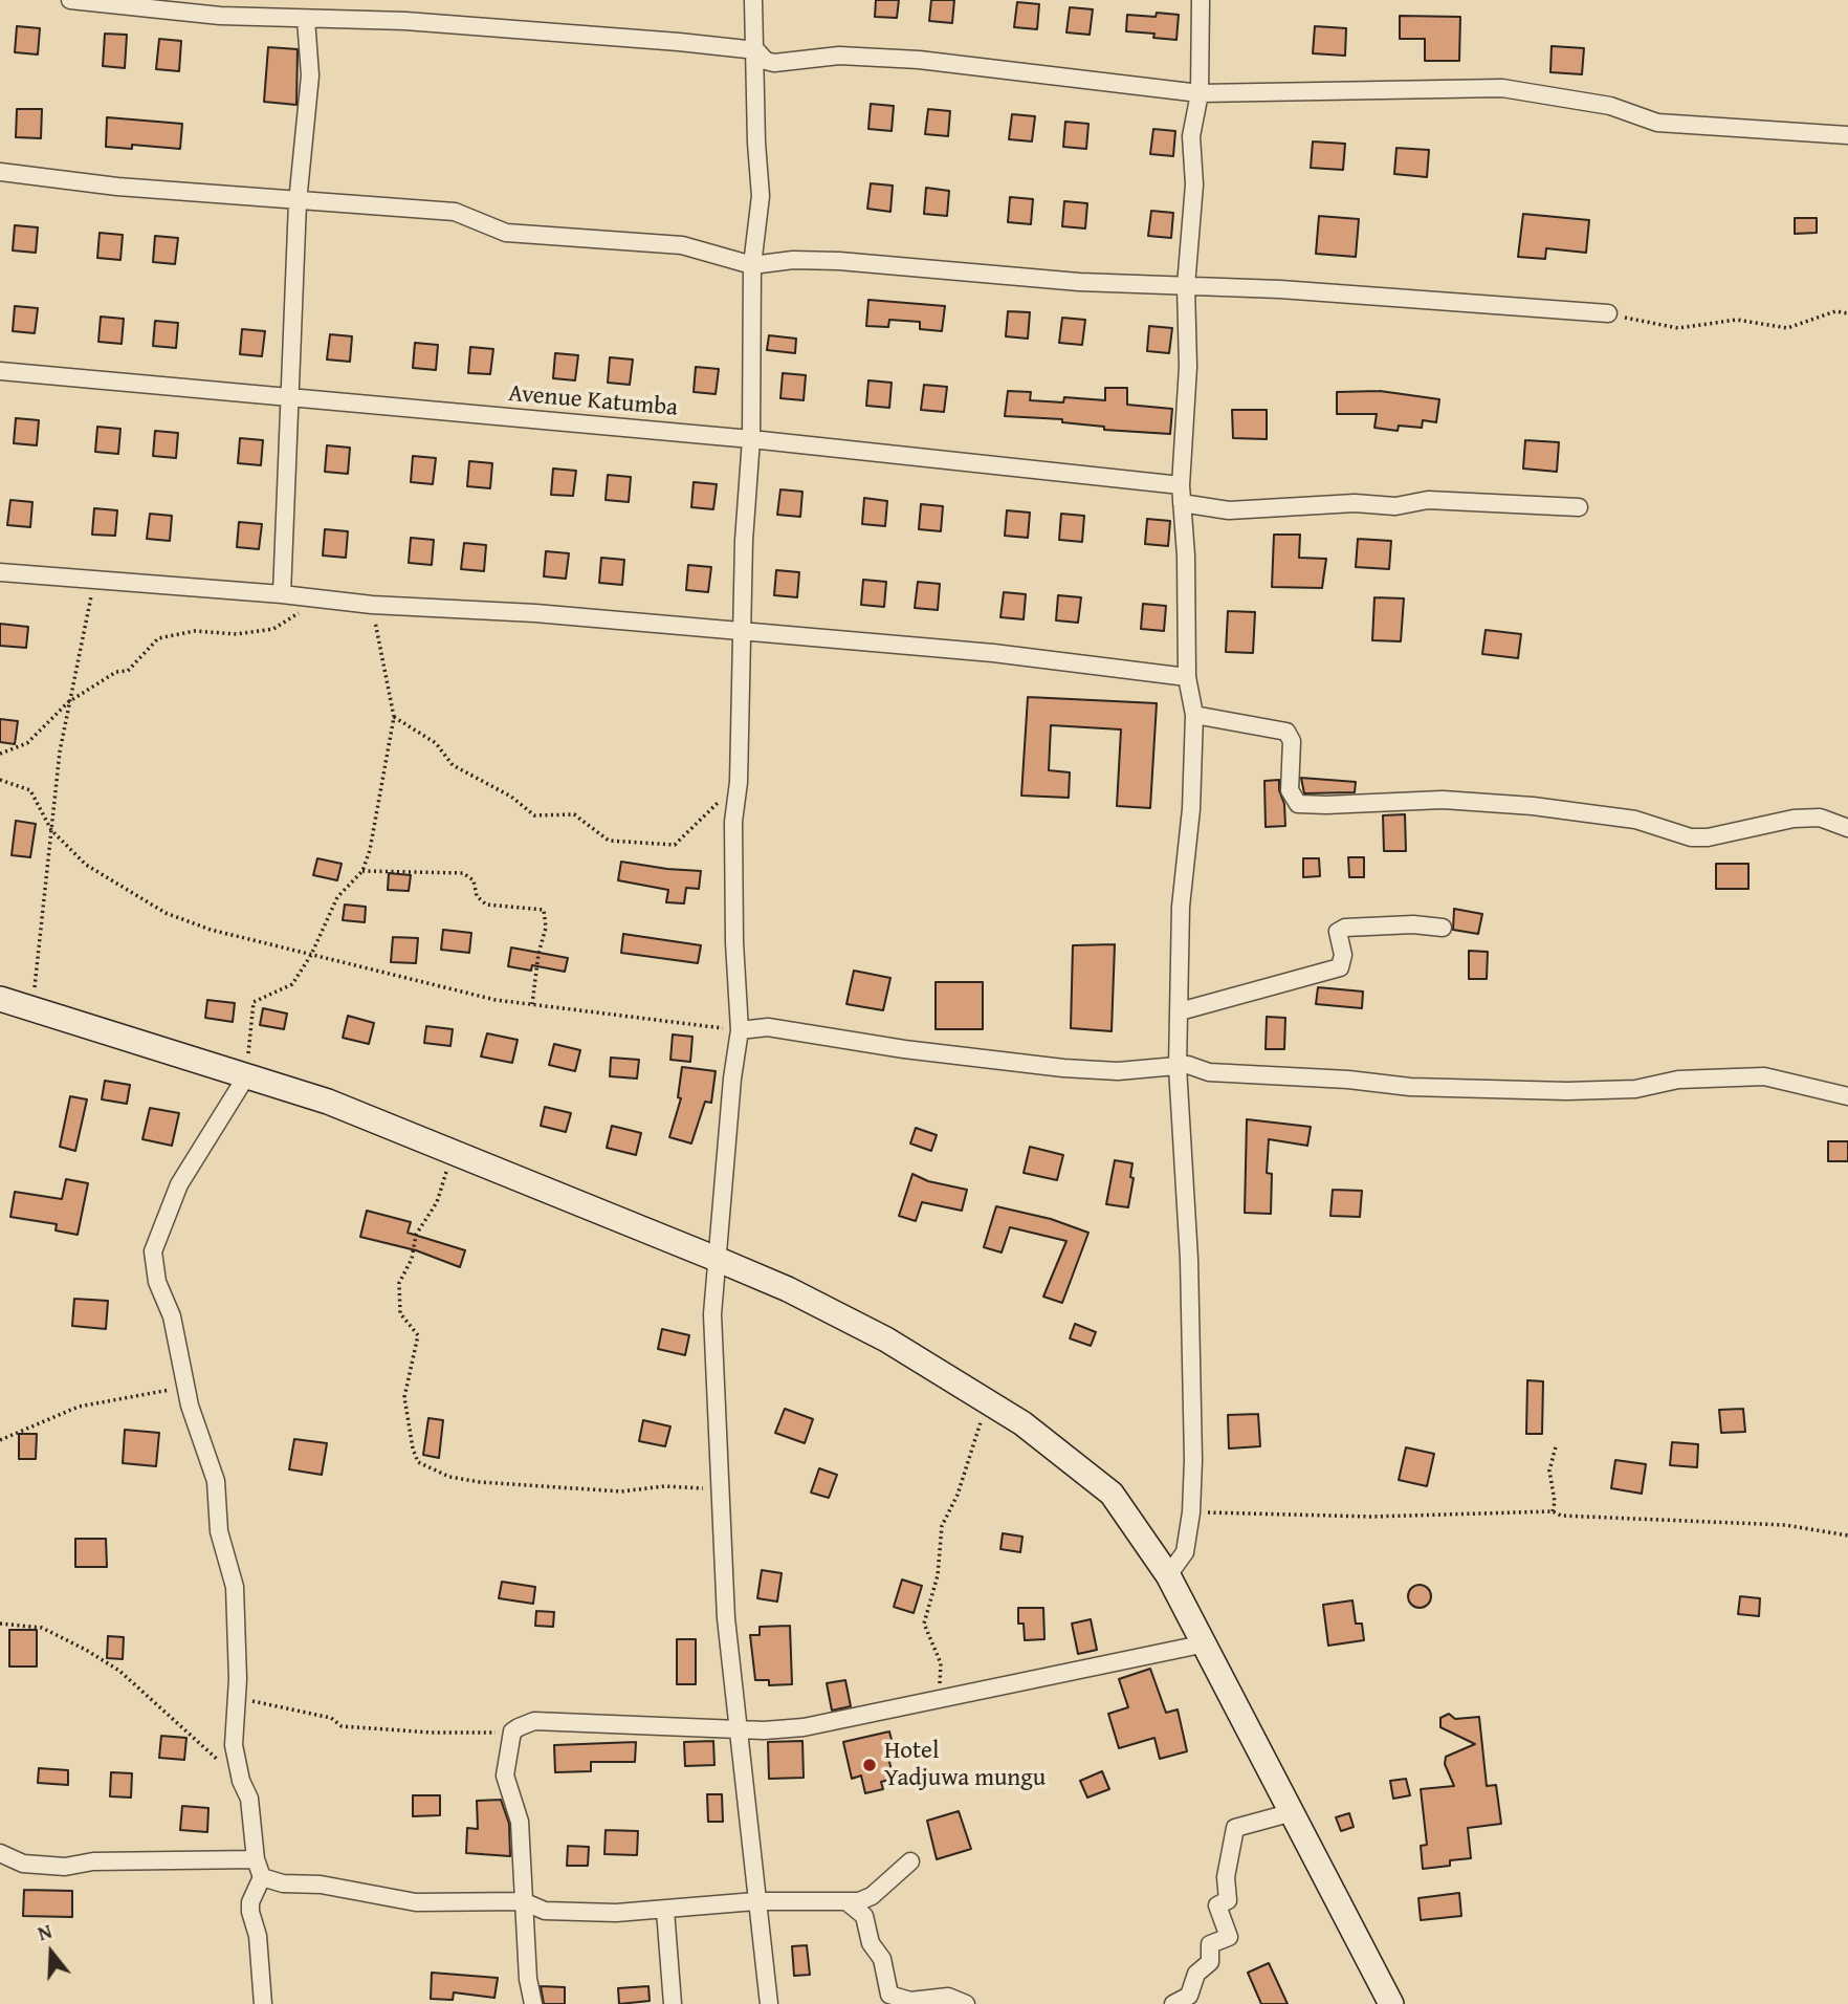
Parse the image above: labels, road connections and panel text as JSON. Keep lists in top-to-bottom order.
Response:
{
  "streets": {
    "street": ["Avenue Katumba"]
  },
  "places": ["Hotel Yadjuwa mungu"],
  "north": "top"
}
